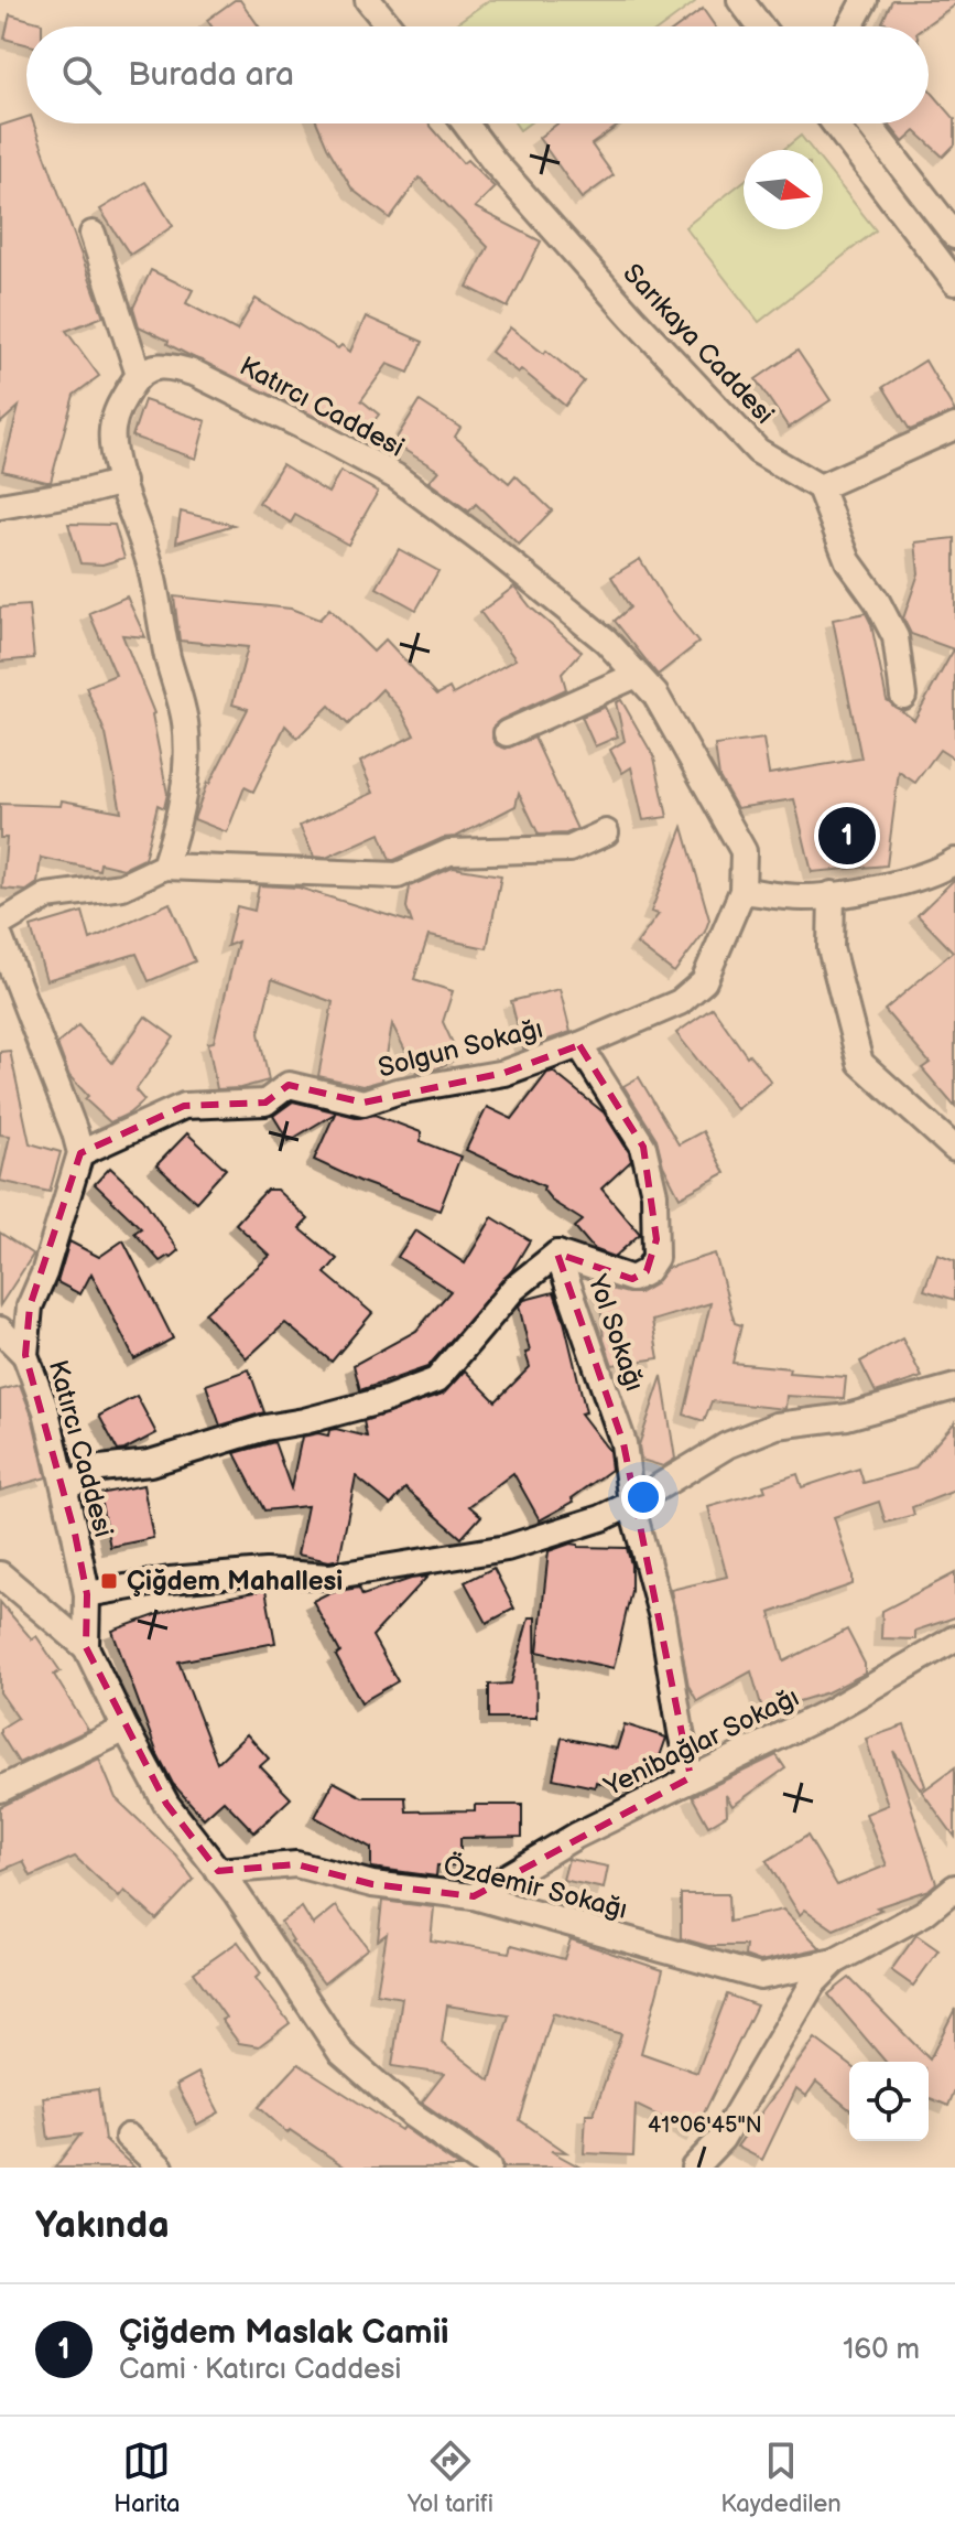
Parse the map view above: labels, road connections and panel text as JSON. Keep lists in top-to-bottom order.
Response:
{
  "streets": {
    "street": [
      "Sarıkaya Caddesi",
      "Katırcı Caddesi",
      "Solgun Sokağı",
      "Yol Sokağı",
      "Yenibağlar Sokağı",
      "Özdemir Sokağı"
    ]
  },
  "crossings": [
    ["Katırcı Caddesi", "Solgun Sokağı"],
    ["Katırcı Caddesi", "Yol Sokağı"],
    ["Katırcı Caddesi", "Özdemir Sokağı"],
    ["Yol Sokağı", "Yenibağlar Sokağı"],
    ["Yenibağlar Sokağı", "Özdemir Sokağı"]
  ],
  "places": {
    "transit": ["Çiğdem Mahallesi"]
  },
  "north": "right",
  "page": {
    "search": "Burada ara",
    "pins": "1",
    "heading": "Yakında",
    "list": [
      {
        "mark": "1",
        "name": "Çiğdem Maslak Camii",
        "note": "Cami · Katırcı Caddesi",
        "value": "160 m"
      }
    ],
    "nav": ["Harita", "Yol tarifi", "Kaydedilen"]
  },
  "coordinates": ["41°06'45\"N"]
}
